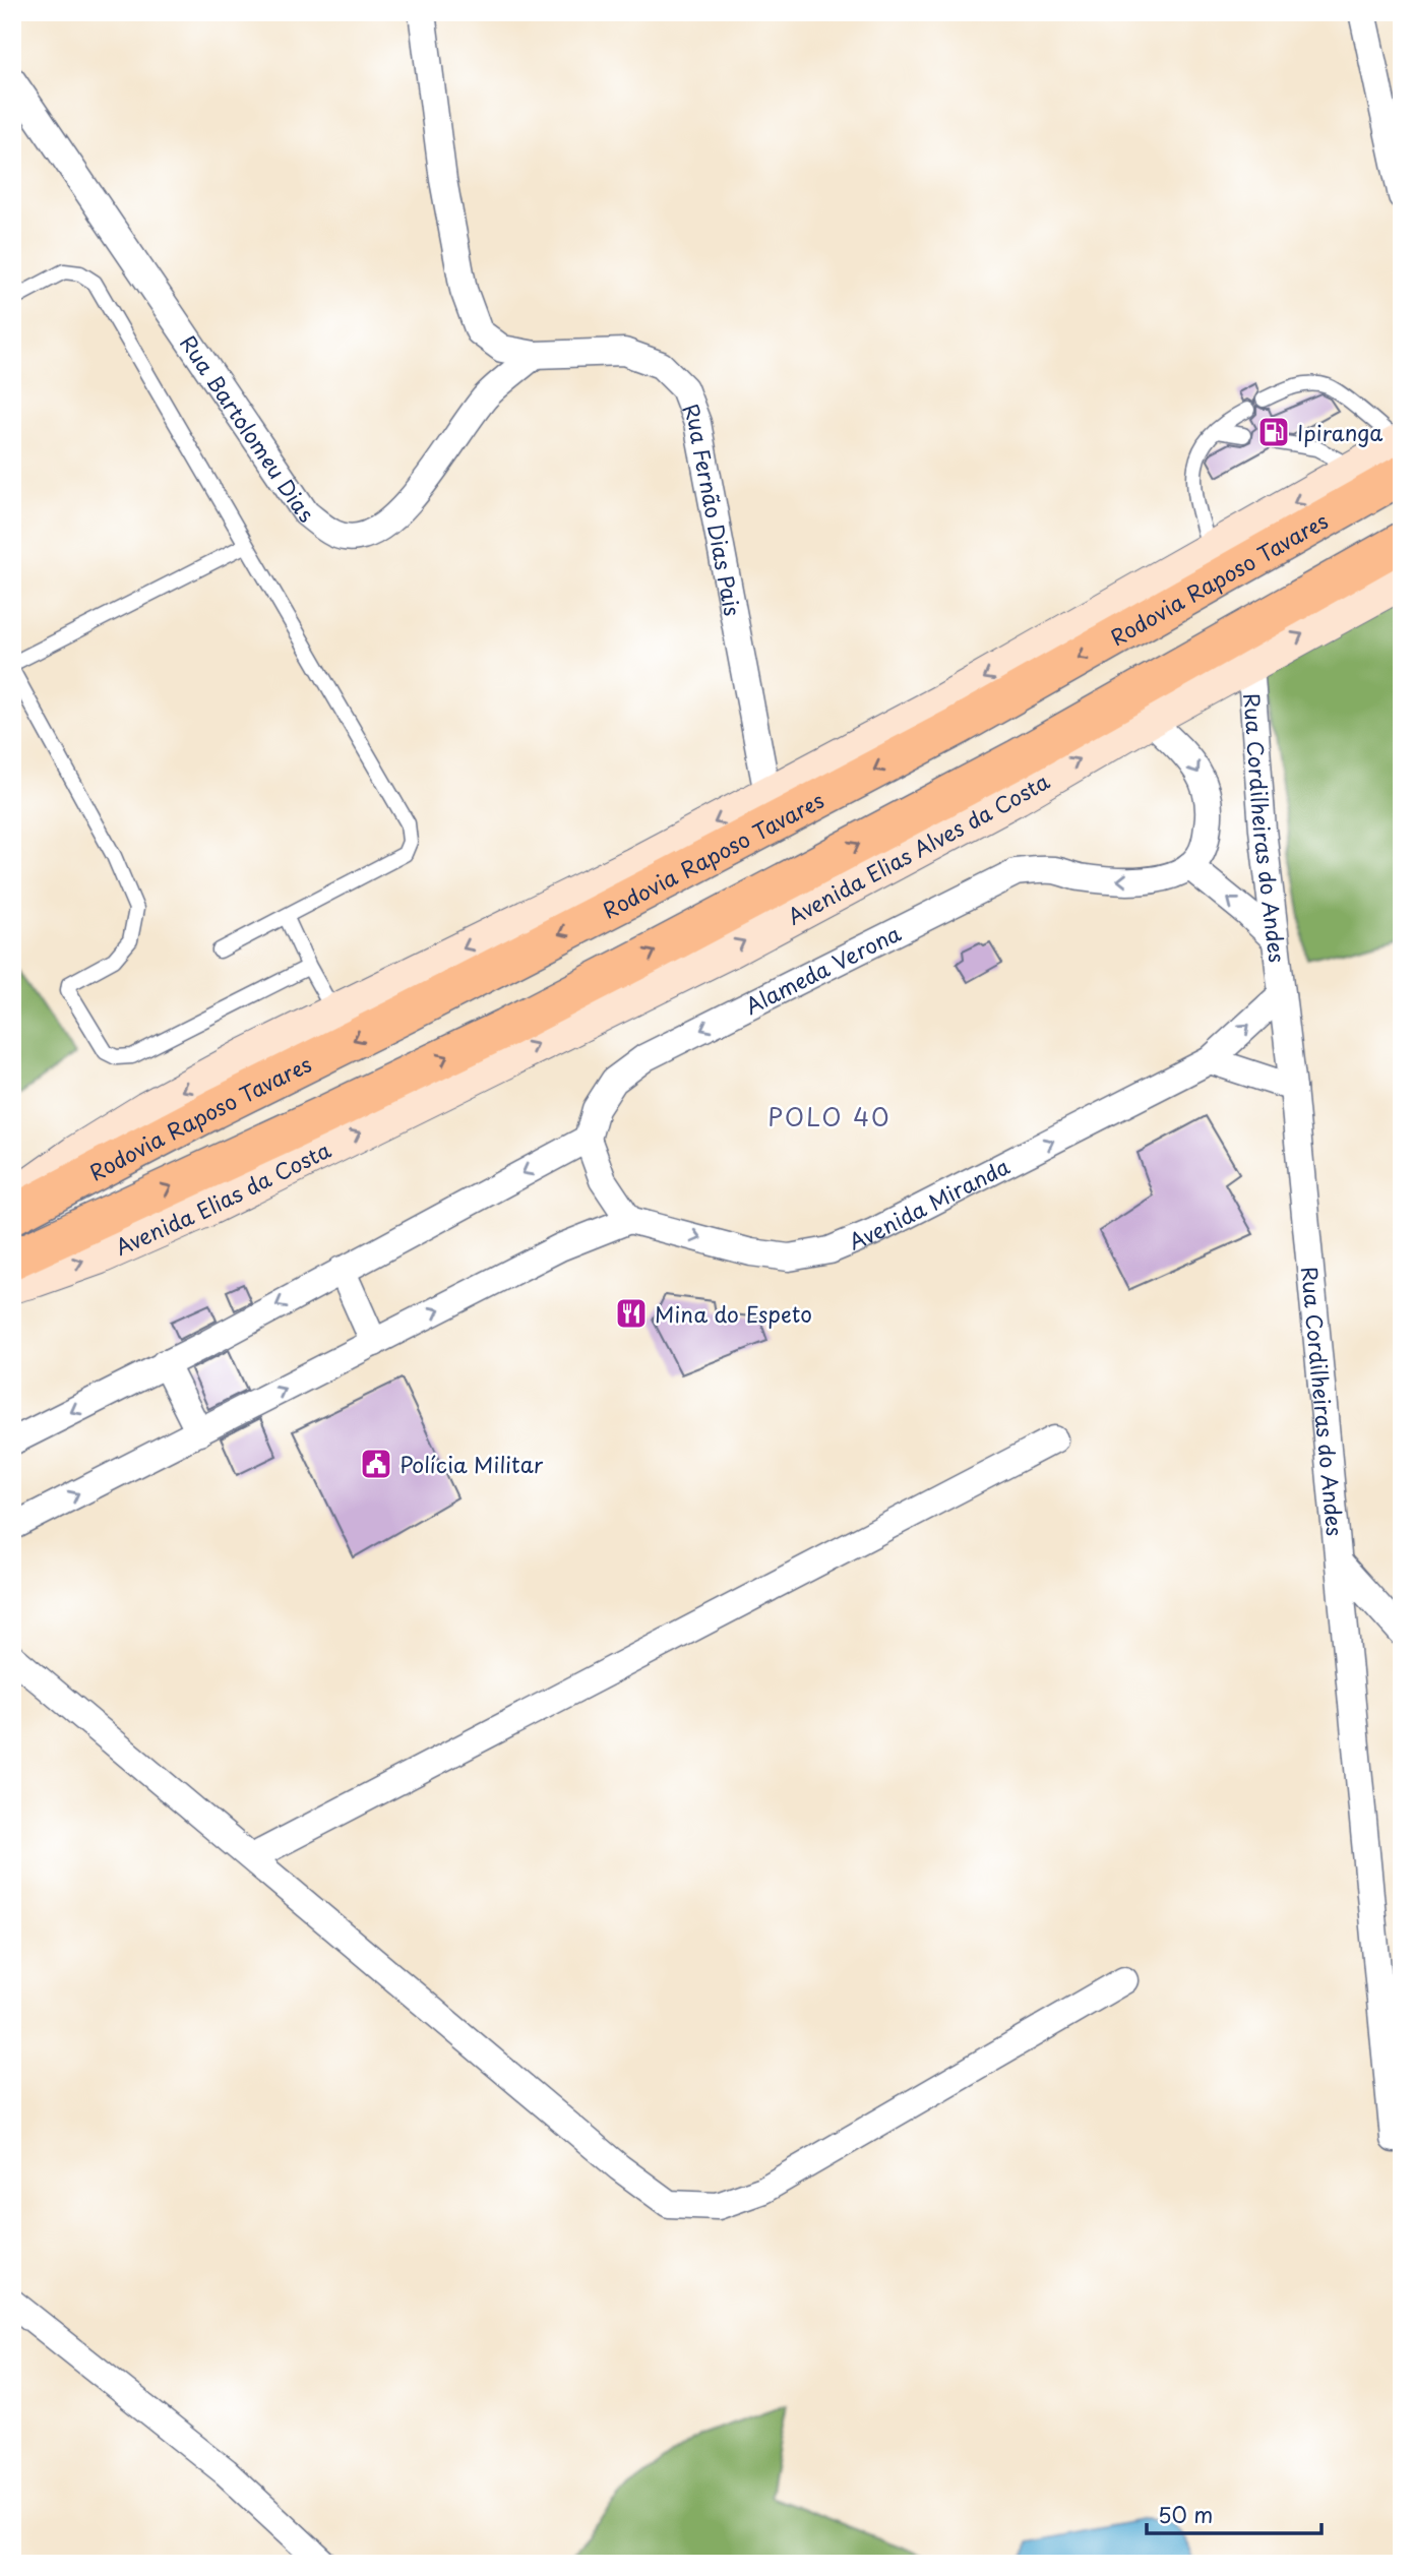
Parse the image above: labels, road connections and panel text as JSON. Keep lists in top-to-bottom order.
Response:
{
  "streets": {
    "highway": ["Rodovia Raposo Tavares"],
    "main road": ["Avenida Elias Alves da Costa", "Avenida Elias da Costa"],
    "street": [
      "Rua Bartolomeu Dias",
      "Rua Fernão Dias Pais",
      "Rua Cordilheiras do Andes",
      "Alameda Verona",
      "Avenida Miranda"
    ]
  },
  "crossings": [
    ["Rua Bartolomeu Dias", "Rua Fernão Dias Pais"],
    ["Rua Cordilheiras do Andes", "Avenida Elias Alves da Costa"],
    ["Rua Cordilheiras do Andes", "Avenida Miranda"],
    ["Avenida Elias Alves da Costa", "Avenida Elias da Costa"]
  ],
  "one_way": ["Alameda Verona", "Avenida Miranda"],
  "districts": ["POLO 40"],
  "places": {
    "fuel station": ["Ipiranga"],
    "restaurant": ["Mina do Espeto"],
    "public building": ["Polícia Militar"]
  },
  "scale_bar": "50 m"
}
